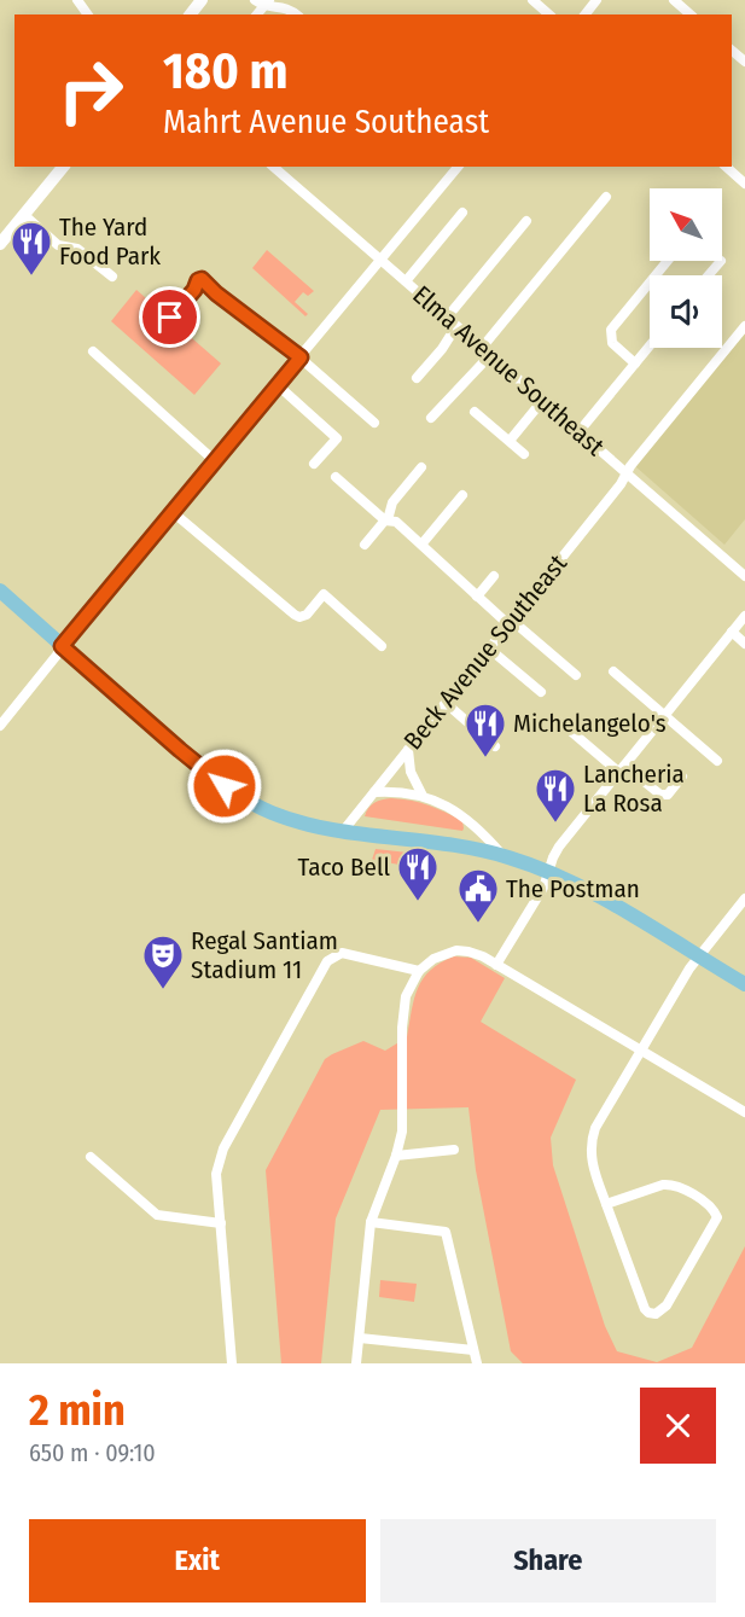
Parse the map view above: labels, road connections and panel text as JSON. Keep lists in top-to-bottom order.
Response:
{
  "streets": {
    "street": ["Elma Avenue Southeast", "Beck Avenue Southeast"]
  },
  "crossings": [
    ["Elma Avenue Southeast", "Beck Avenue Southeast"]
  ],
  "places": {
    "restaurant": [
      "The Yard Food Park",
      "Michelangelo's",
      "Lancheria La Rosa",
      "Taco Bell"
    ],
    "public building": ["The Postman"],
    "theatre": ["Regal Santiam Stadium 11"]
  },
  "north": "top left",
  "page": {
    "turn": ["180 m", "Mahrt Avenue Southeast"],
    "heading": ["2 min", "650 m · 09:10"],
    "buttons": ["Exit", "Share"]
  }
}
